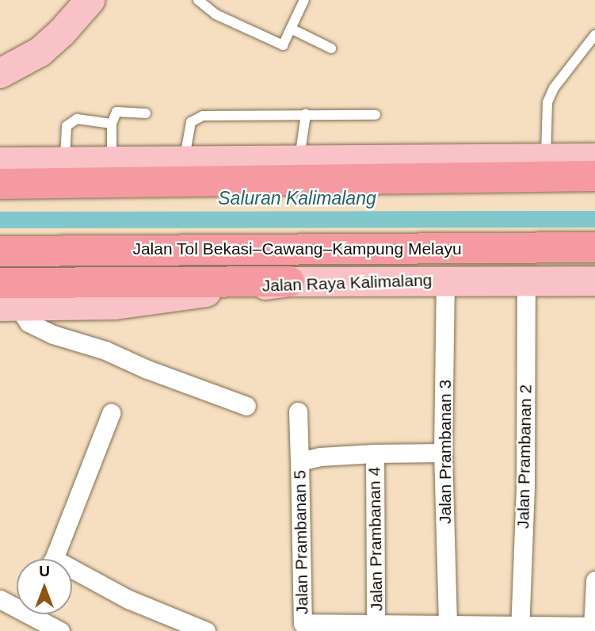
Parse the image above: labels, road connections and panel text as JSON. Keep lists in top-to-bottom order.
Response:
{
  "streets": {
    "highway": ["Jalan Tol Bekasi–Cawang–Kampung Melayu"],
    "main road": ["Jalan Raya Kalimalang"],
    "street": [
      "Jalan Prambanan 3",
      "Jalan Prambanan 2",
      "Jalan Prambanan 4",
      "Jalan Prambanan 5"
    ]
  },
  "crossings": [
    ["Jalan Raya Kalimalang", "Jalan Prambanan 3"],
    ["Jalan Raya Kalimalang", "Jalan Prambanan 2"],
    ["Jalan Prambanan 4", "Jalan Prambanan 5"]
  ],
  "water": ["Saluran Kalimalang"],
  "north": "top"
}
